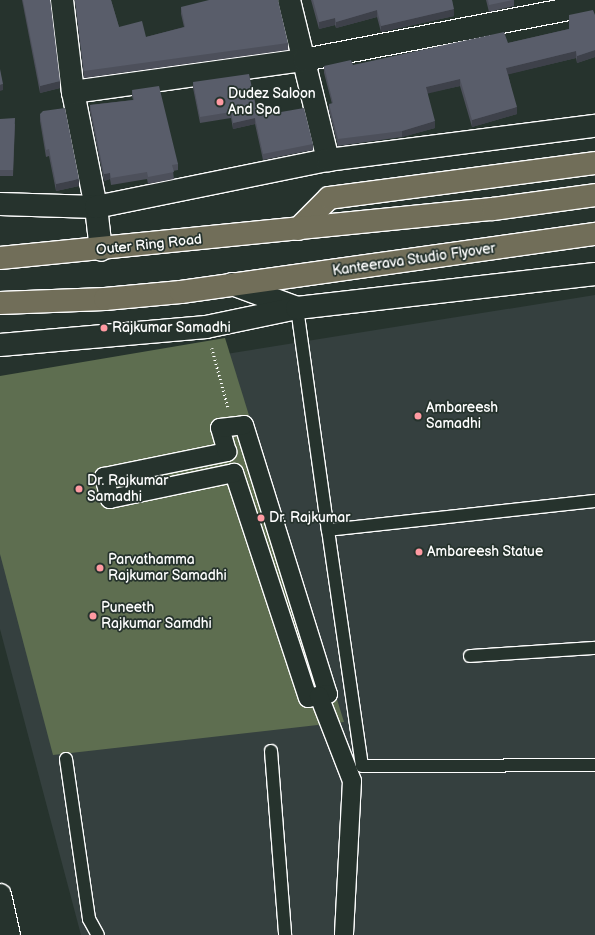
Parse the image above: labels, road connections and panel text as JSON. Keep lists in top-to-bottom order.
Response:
{
  "streets": {
    "highway": ["Outer Ring Road", "Kanteerava Studio Flyover"]
  },
  "places": [
    "Dudez Saloon And Spa",
    "Rajkumar Samadhi",
    "Ambareesh Samadhi",
    "Dr. Rajkumar Samadhi",
    "Dr. Rajkumar",
    "Ambareesh Statue",
    "Parvathamma Rajkumar Samadhi",
    "Puneeth Rajkumar Samdhi"
  ]
}
